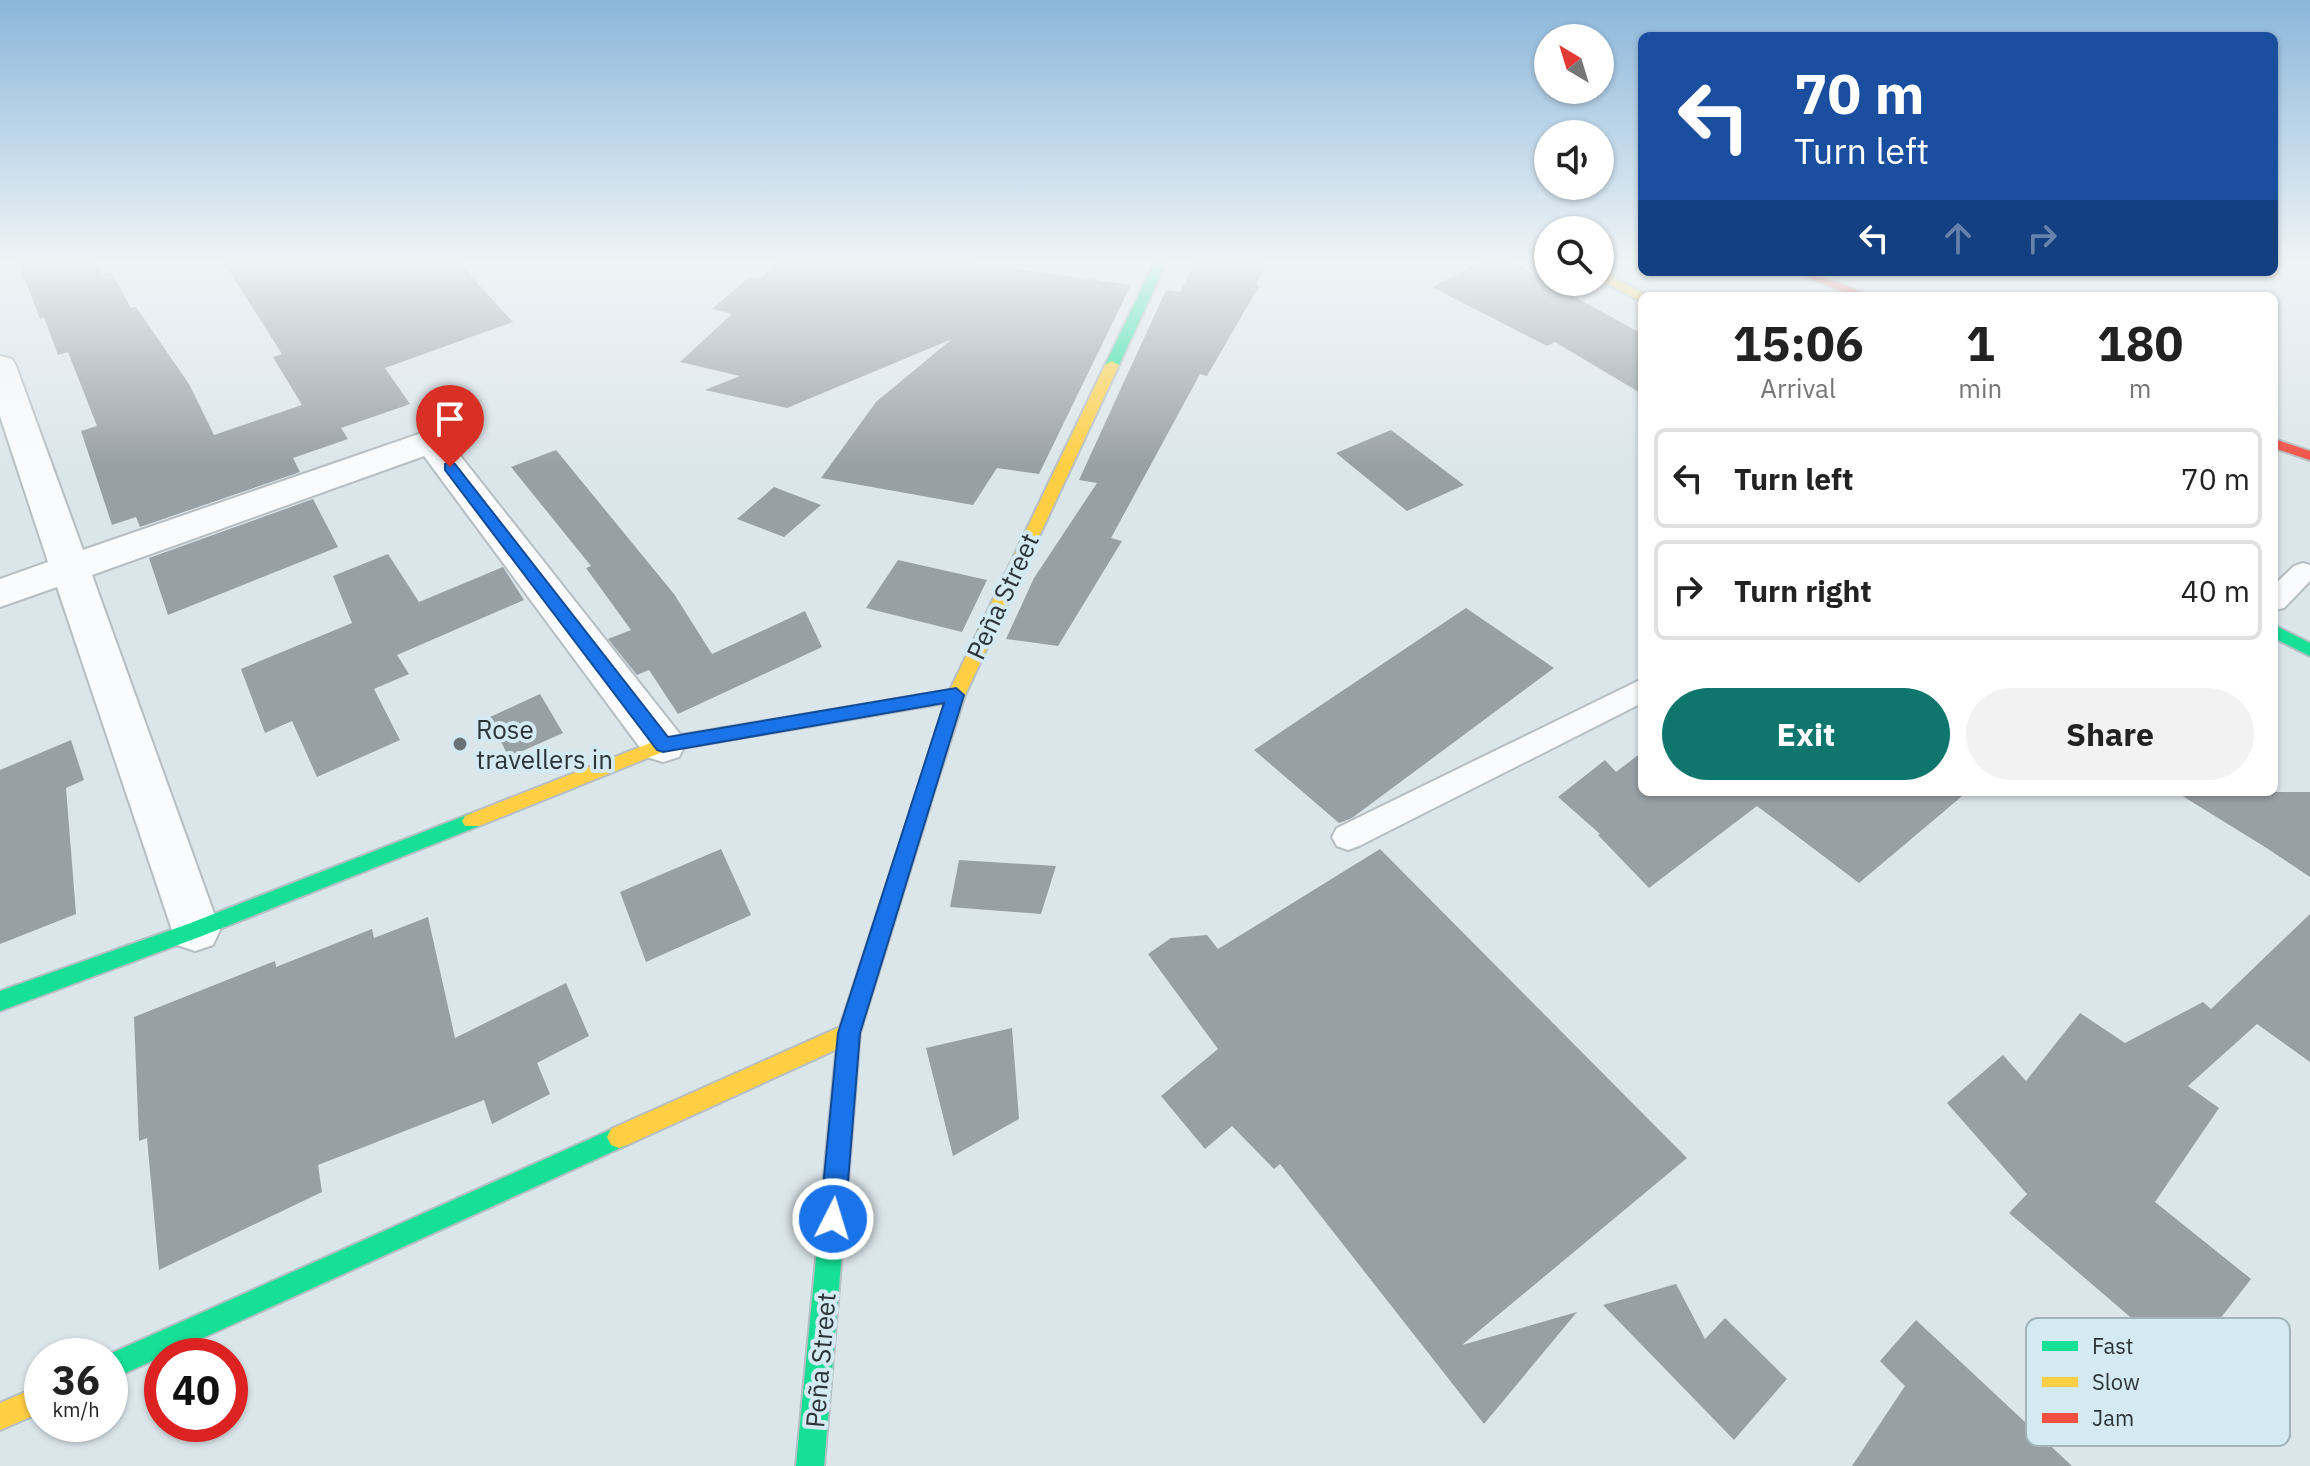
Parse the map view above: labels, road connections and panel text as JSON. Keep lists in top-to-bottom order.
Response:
{
  "streets": {
    "street": ["Peña Street"]
  },
  "places": ["Rose travellers in"],
  "legend": ["Fast", "Slow", "Jam"],
  "north": "top left",
  "page": {
    "turn": ["70 m", "Turn left"],
    "eta": [
      "15:06",
      "Arrival",
      "1",
      "min",
      "180",
      "m"
    ],
    "list": [
      {
        "name": "Turn left",
        "value": "70 m"
      },
      {
        "name": "Turn right",
        "value": "40 m"
      }
    ],
    "buttons": ["Exit", "Share"],
    "speed": "36 km/h",
    "limit": "40"
  }
}
